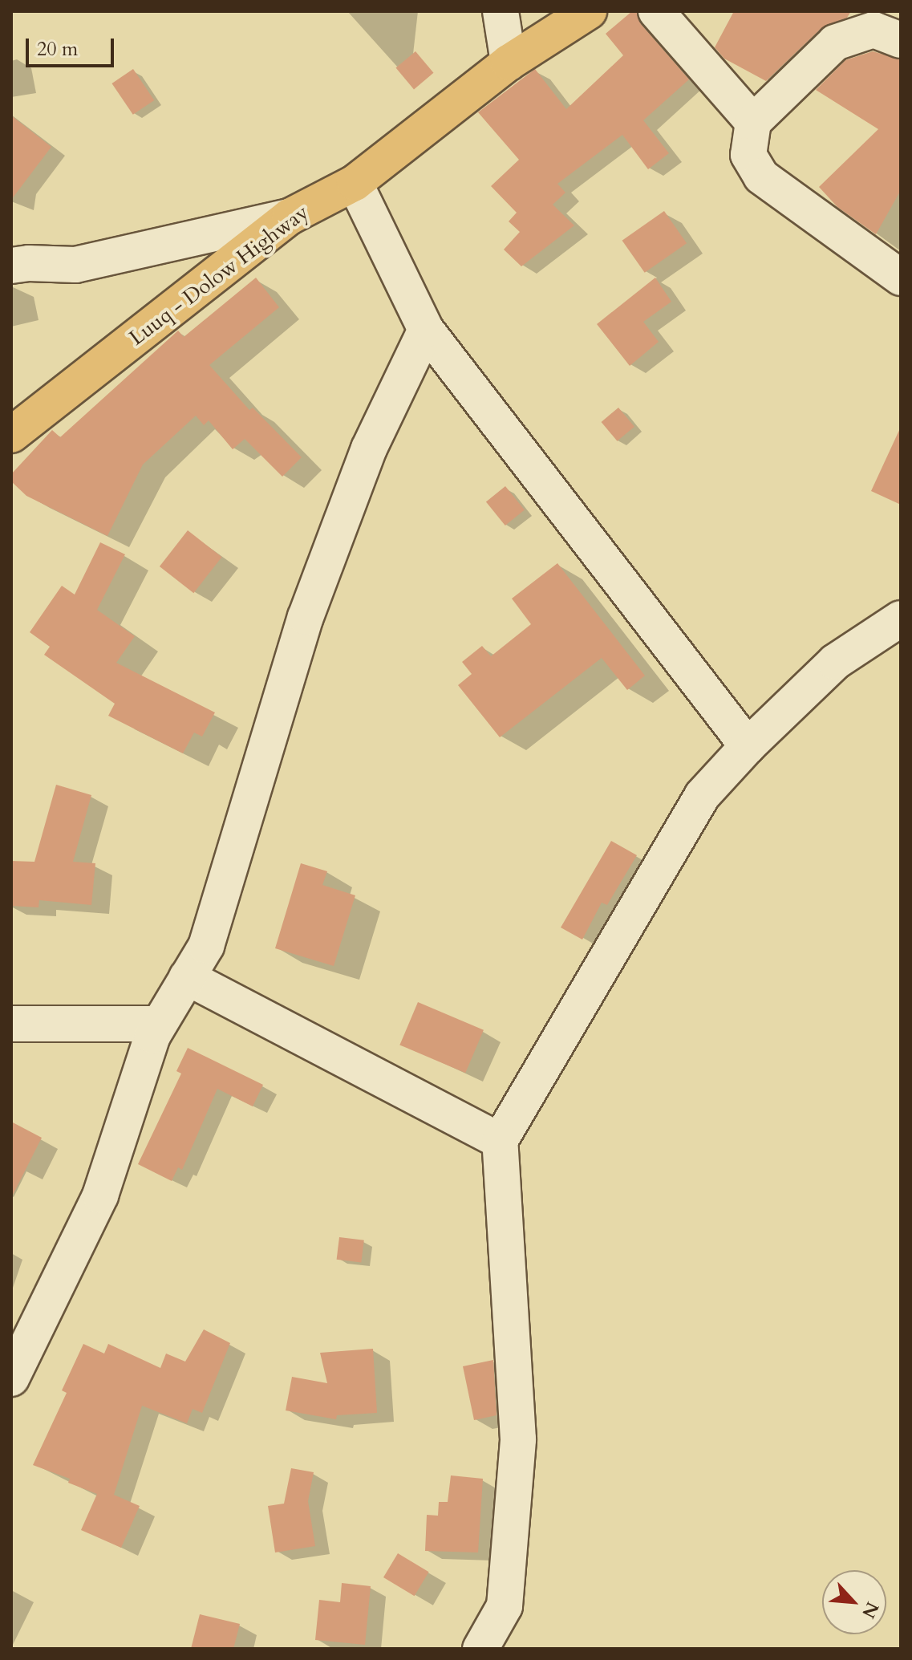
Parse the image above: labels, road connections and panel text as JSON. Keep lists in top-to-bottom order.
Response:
{
  "streets": {
    "main road": ["Luuq - Dolow Highway"]
  },
  "scale_bar": "20 m",
  "north": "bottom right"
}
